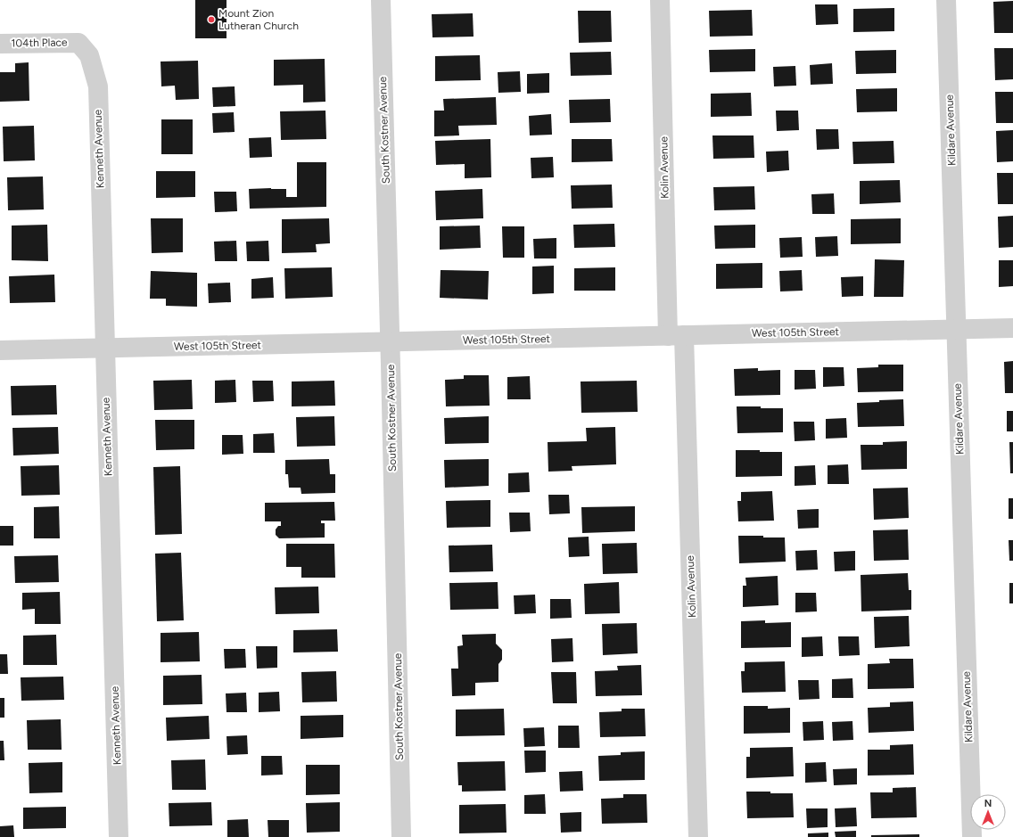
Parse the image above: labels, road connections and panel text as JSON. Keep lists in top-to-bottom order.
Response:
{
  "streets": {
    "street": [
      "104th Place",
      "South Kostner Avenue",
      "Kildare Avenue",
      "Kenneth Avenue",
      "Kolin Avenue",
      "West 105th Street"
    ]
  },
  "crossings": [
    ["104th Place", "Kenneth Avenue"],
    ["South Kostner Avenue", "West 105th Street"],
    ["Kildare Avenue", "West 105th Street"],
    ["Kenneth Avenue", "West 105th Street"],
    ["Kolin Avenue", "West 105th Street"]
  ],
  "places": ["Mount Zion Lutheran Church"],
  "north": "top"
}
